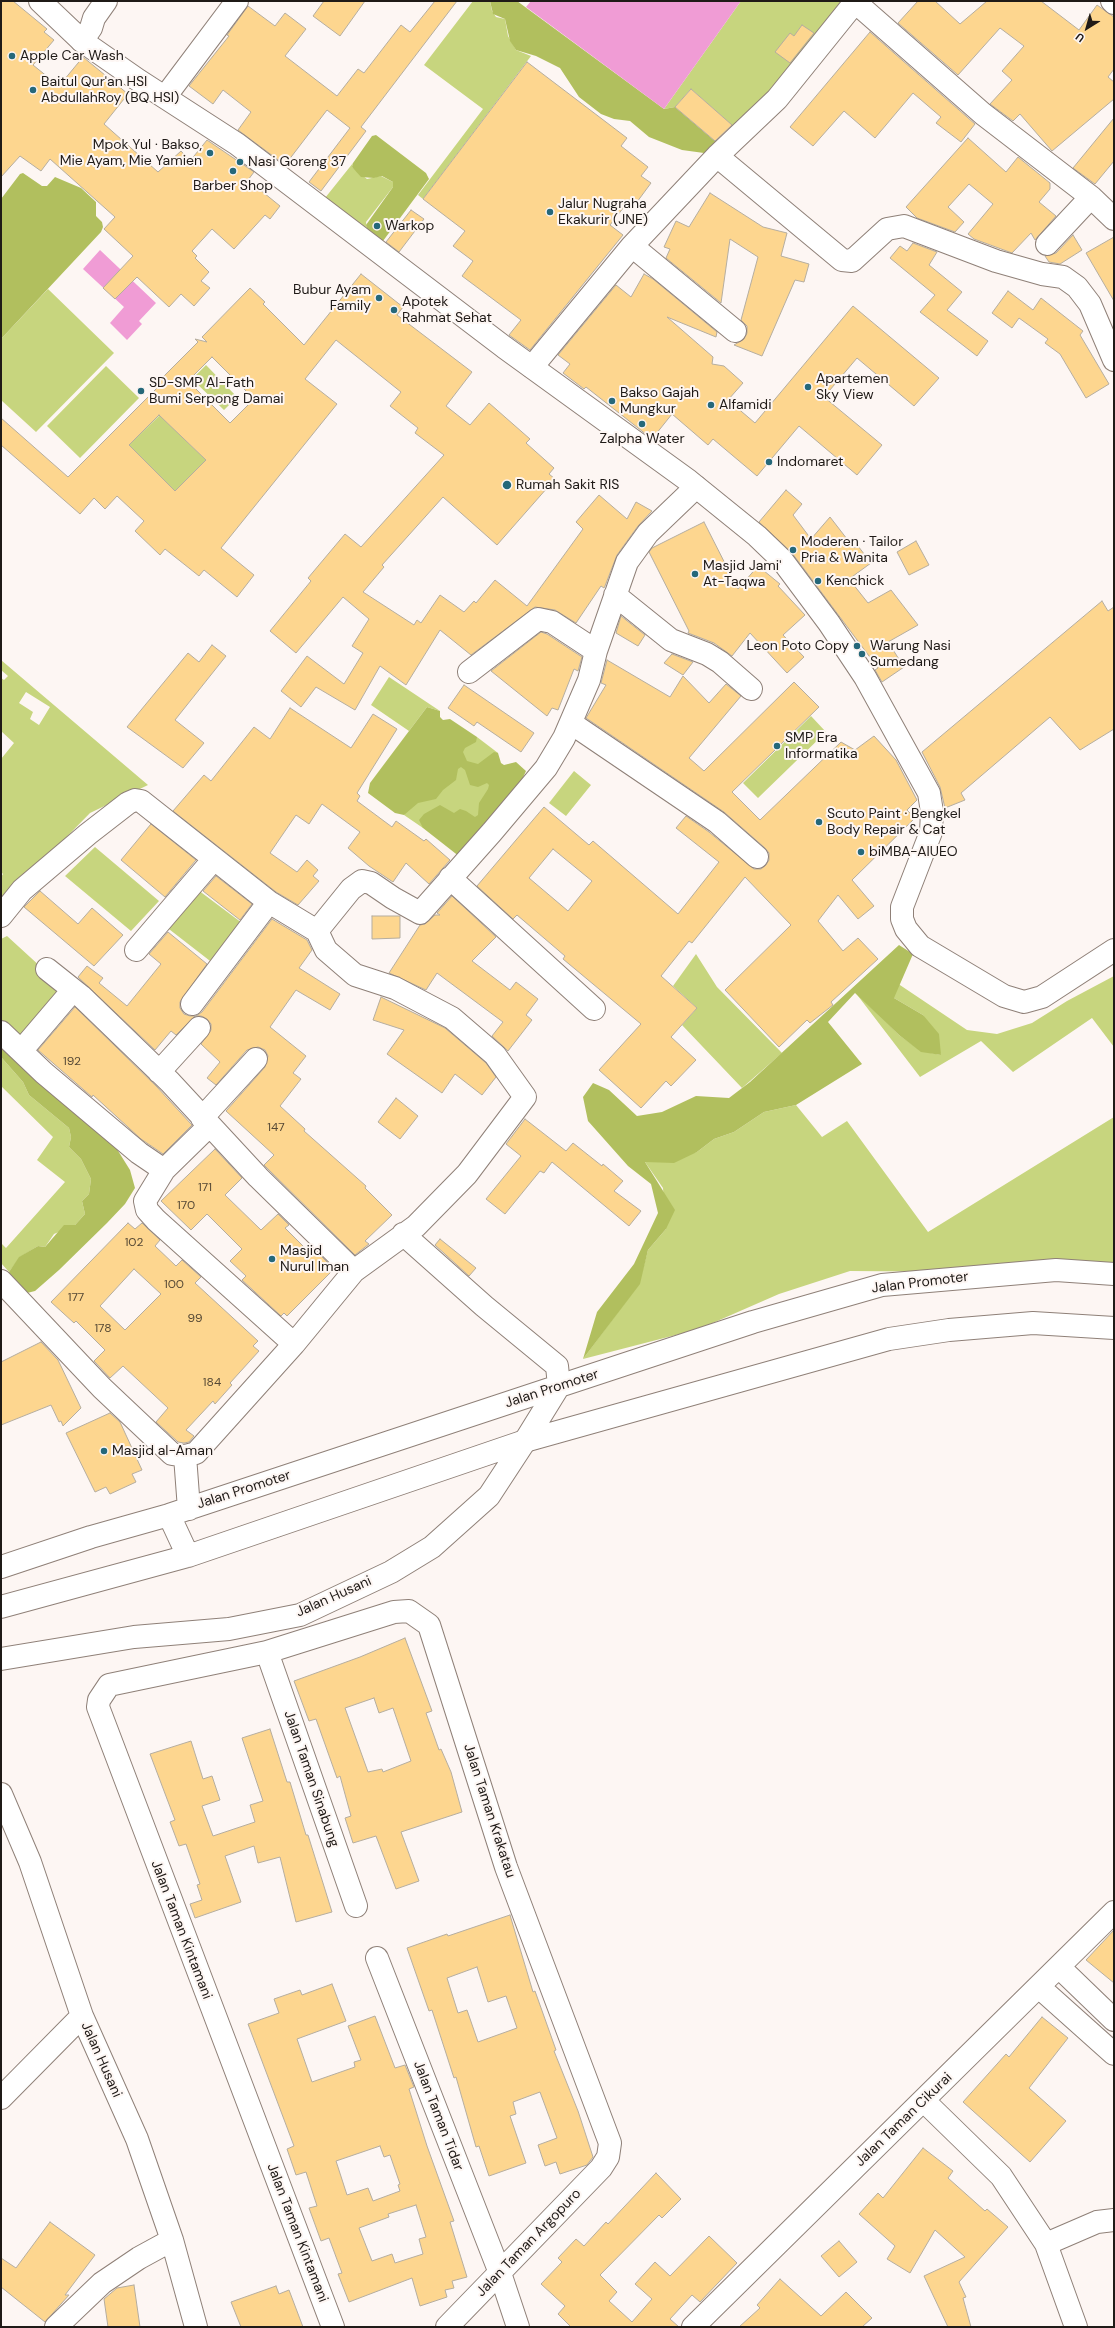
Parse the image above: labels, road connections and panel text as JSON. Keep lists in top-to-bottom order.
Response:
{
  "streets": {
    "street": [
      "Jalan Promoter",
      "Jalan Husani",
      "Jalan Taman Sinabung",
      "Jalan Taman Krakatau",
      "Jalan Taman Kintamani",
      "Jalan Taman Tidar",
      "Jalan Taman Cikurai",
      "Jalan Taman Argopuro"
    ]
  },
  "crossings": [
    ["Jalan Promoter", "Jalan Husani"],
    ["Jalan Taman Sinabung", "Jalan Taman Krakatau"],
    ["Jalan Taman Sinabung", "Jalan Taman Kintamani"],
    ["Jalan Taman Krakatau", "Jalan Taman Kintamani"],
    ["Jalan Taman Krakatau", "Jalan Taman Argopuro"],
    ["Jalan Taman Tidar", "Jalan Taman Argopuro"]
  ],
  "places": [
    "Apple Car Wash",
    "Baitul Qur'an HSI AbdullahRoy (BQ HSI)",
    "Mpok Yul · Bakso, Mie Ayam, Mie Yamien",
    "Nasi Goreng 37",
    "Barber Shop",
    "Jalur Nugraha Ekakurir (JNE)",
    "Warkop",
    "Bubur Ayam Family",
    "Apotek Rahmat Sehat",
    "Apartemen Sky View",
    "SD-SMP Al-Fath Bumi Serpong Damai",
    "Bakso Gajah Mungkur",
    "Alfamidi",
    "Zalpha Water",
    "Indomaret",
    "Rumah Sakit RIS",
    "Moderen · Tailor Pria & Wanita",
    "Masjid Jami' At-Taqwa",
    "Kenchick",
    "Leon Poto Copy",
    "Warung Nasi Sumedang",
    "SMP Era Informatika",
    "Scuto Paint · Bengkel Body Repair & Cat",
    "biMBA-AIUEO",
    "Masjid Nurul Iman",
    "Masjid al-Aman"
  ],
  "house_numbers": [
    "192",
    "147",
    "171",
    "170",
    "102",
    "100",
    "177",
    "99",
    "178",
    "184"
  ],
  "north": "bottom left"
}
